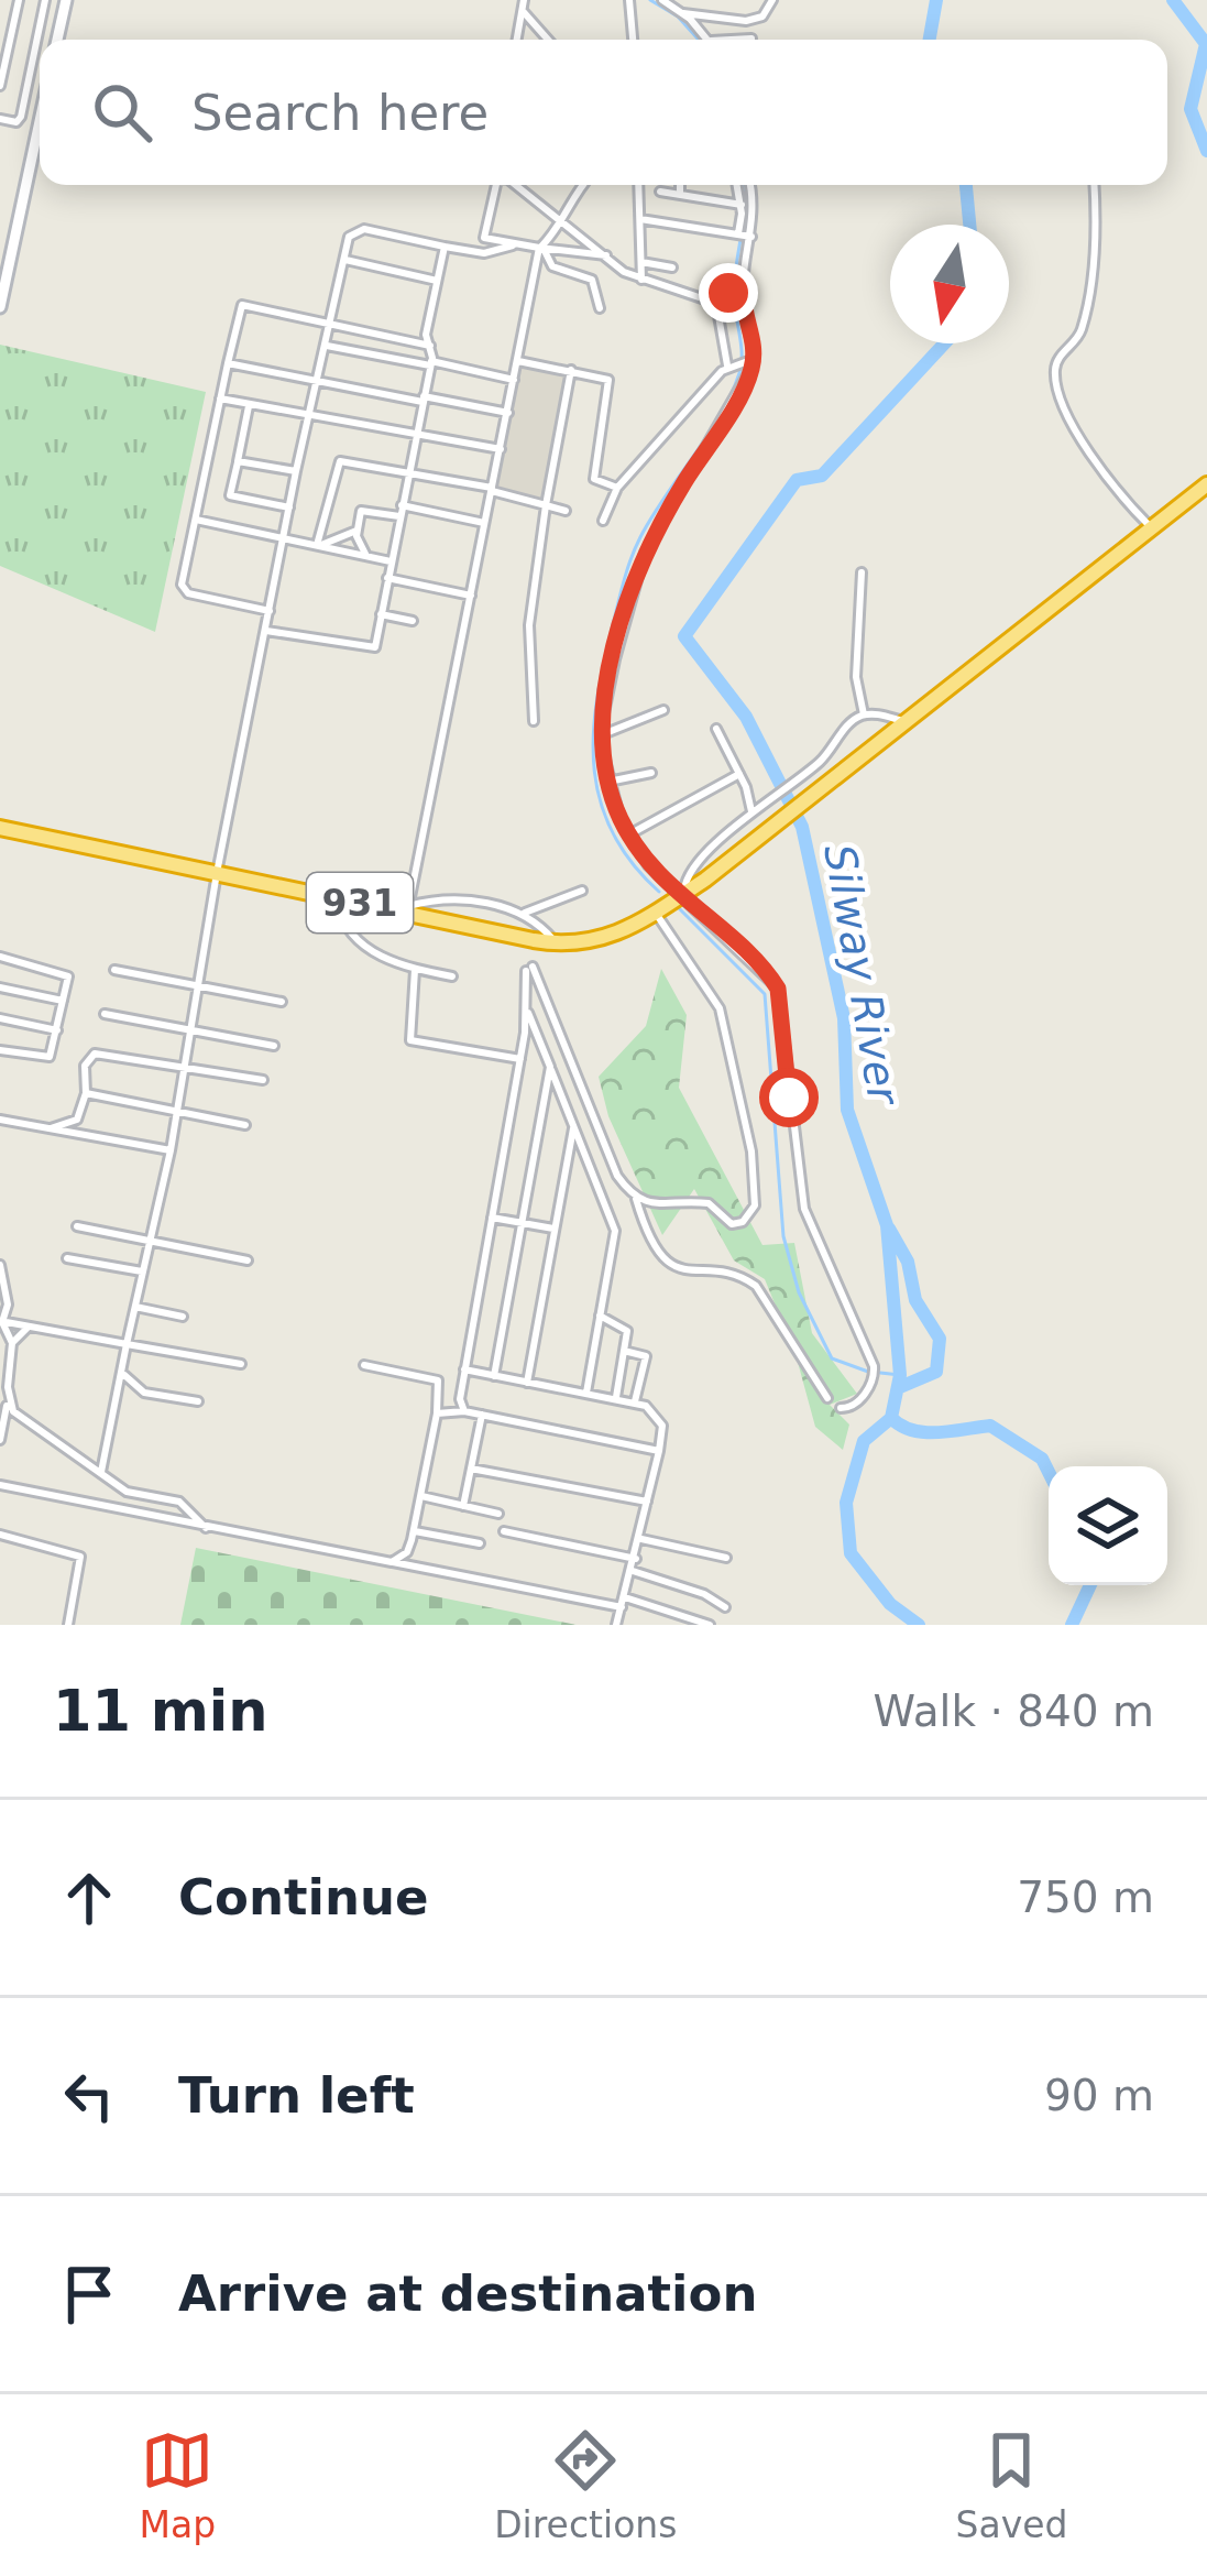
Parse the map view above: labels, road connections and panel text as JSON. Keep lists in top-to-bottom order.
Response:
{
  "streets": {
    "highway": ["931"]
  },
  "water": ["Silway River"],
  "north": "bottom",
  "page": {
    "search": "Search here",
    "heading": ["11 min", "Walk · 840 m"],
    "list": [
      ["Continue", "750 m"],
      ["Turn left", "90 m"],
      "Arrive at destination"
    ],
    "nav": ["Map", "Directions", "Saved"]
  }
}
